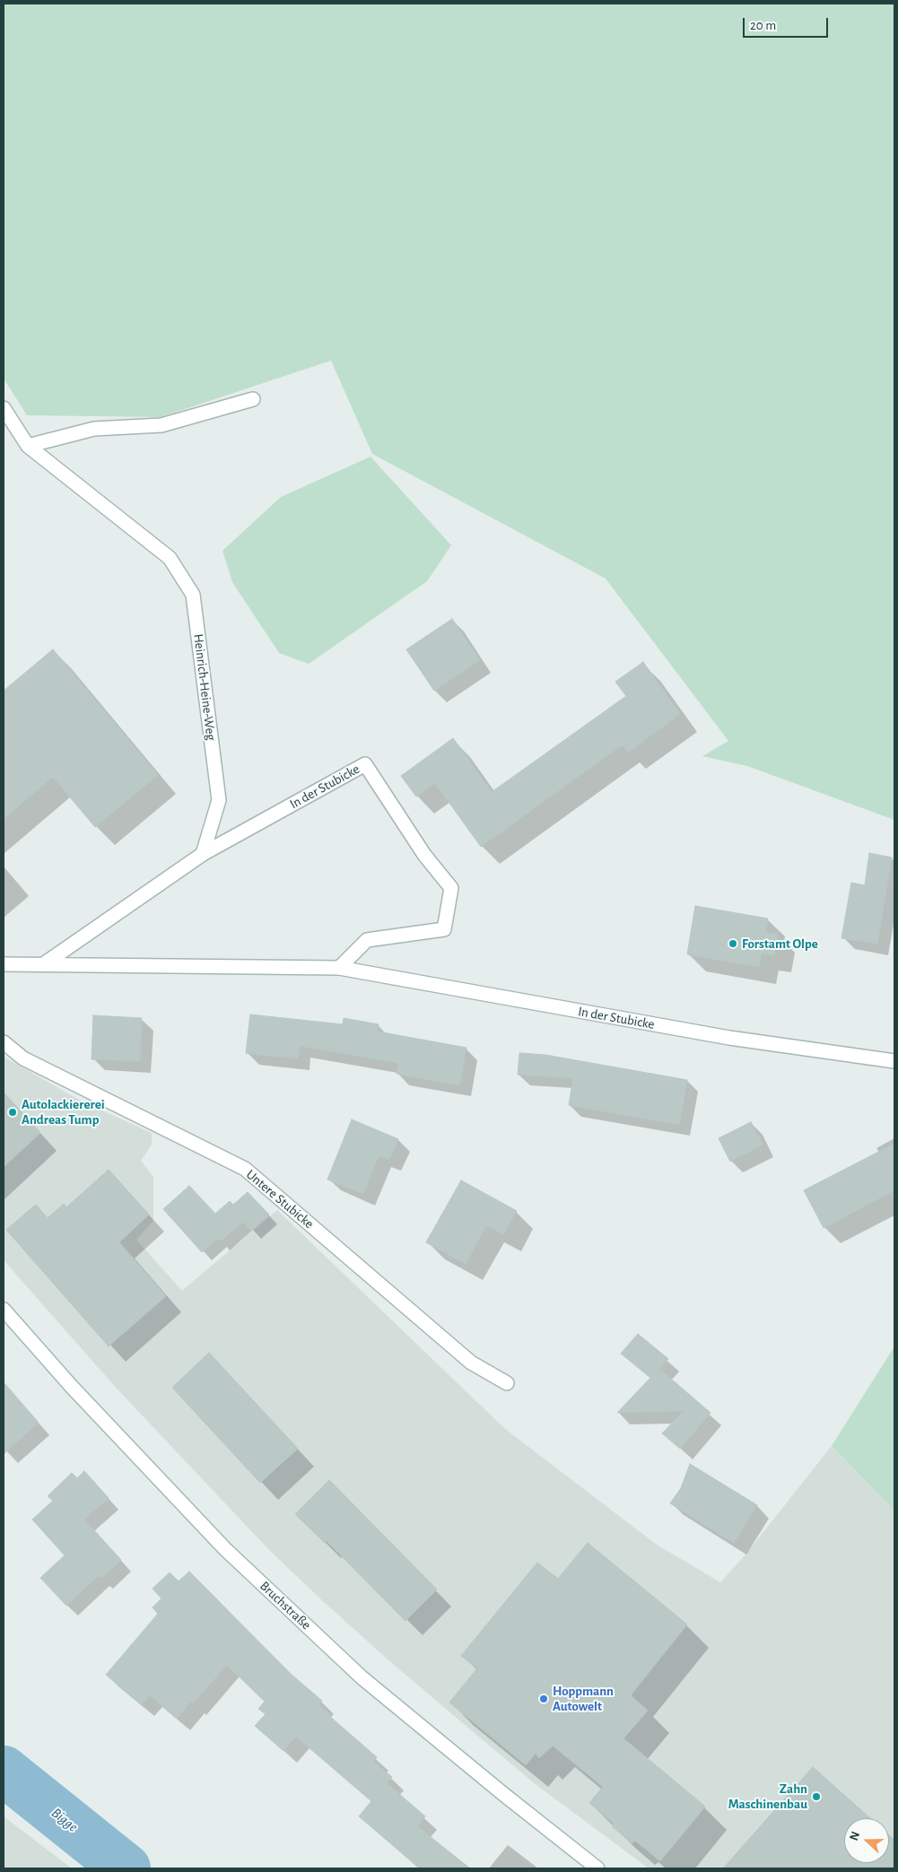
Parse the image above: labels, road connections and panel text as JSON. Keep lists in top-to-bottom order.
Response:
{
  "streets": {
    "street": [
      "Heinrich-Heine-Weg",
      "In der Stubicke",
      "Untere Stubicke",
      "Bruchstraße"
    ]
  },
  "crossings": [
    ["Heinrich-Heine-Weg", "In der Stubicke"]
  ],
  "water": ["Bigge"],
  "places": [
    "Forstamt Olpe",
    "Autolackiererei Andreas Tump",
    "Hoppmann Autowelt",
    "Zahn Maschinenbau"
  ],
  "scale_bar": "20 m",
  "north": "left"
}
